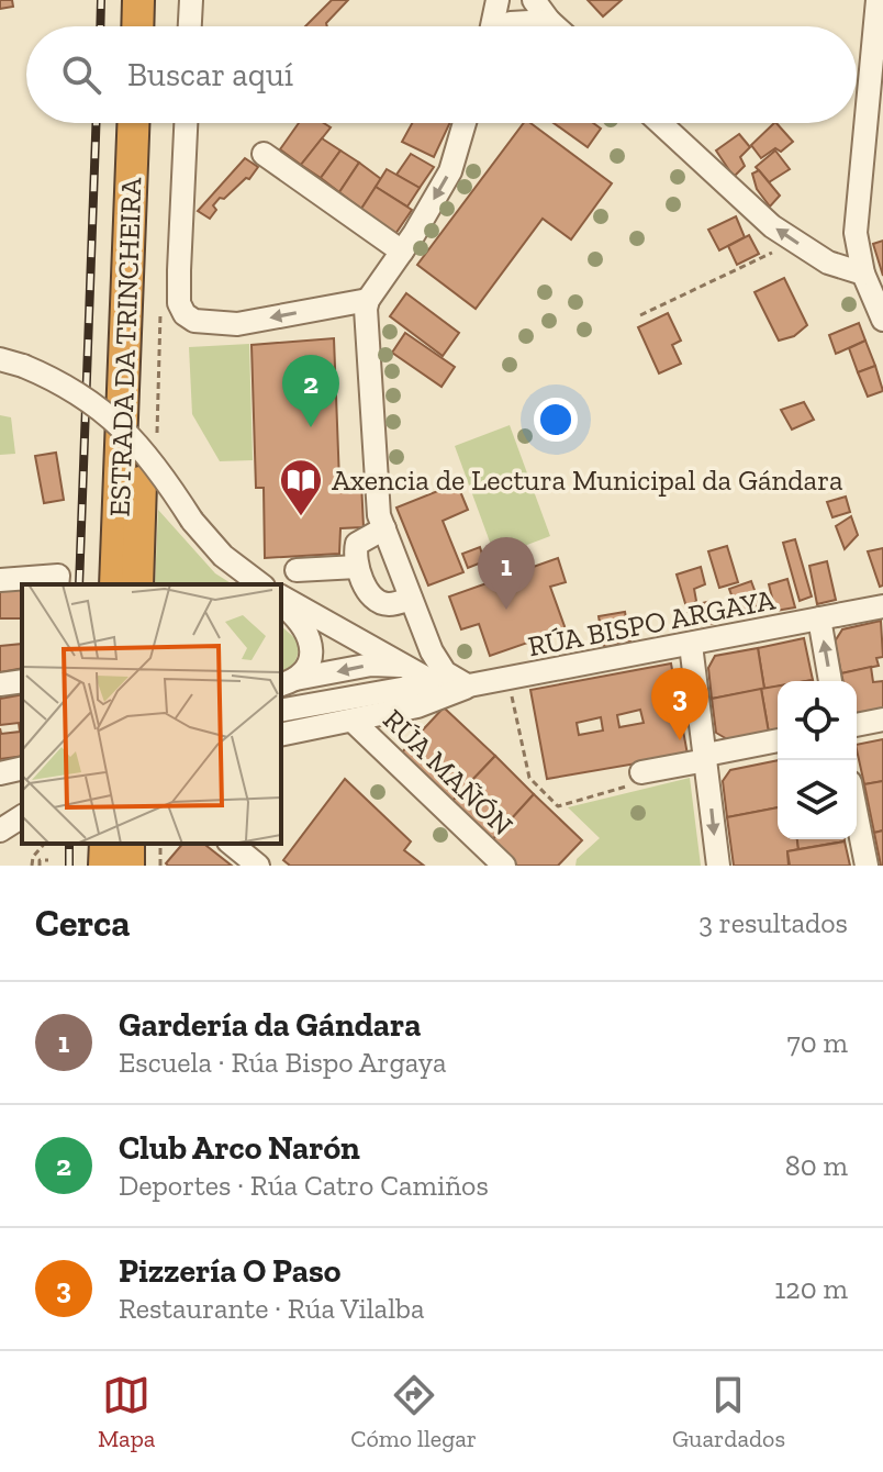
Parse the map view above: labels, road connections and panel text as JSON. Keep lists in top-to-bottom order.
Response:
{
  "streets": {
    "highway": ["ESTRADA DA TRINCHEIRA"],
    "street": ["RÚA BISPO ARGAYA", "RÚA MAÑÓN"]
  },
  "places": {
    "library": ["Axencia de Lectura Municipal da Gándara"]
  },
  "page": {
    "search": "Buscar aquí",
    "pins": ["2", "1", "3"],
    "heading": ["Cerca", "3 resultados"],
    "list": [
      {
        "mark": "1",
        "name": "Gardería da Gándara",
        "note": "Escuela · Rúa Bispo Argaya",
        "value": "70 m"
      },
      {
        "mark": "2",
        "name": "Club Arco Narón",
        "note": "Deportes · Rúa Catro Camiños",
        "value": "80 m"
      },
      {
        "mark": "3",
        "name": "Pizzería O Paso",
        "note": "Restaurante · Rúa Vilalba",
        "value": "120 m"
      }
    ],
    "nav": ["Mapa", "Cómo llegar", "Guardados"]
  }
}
